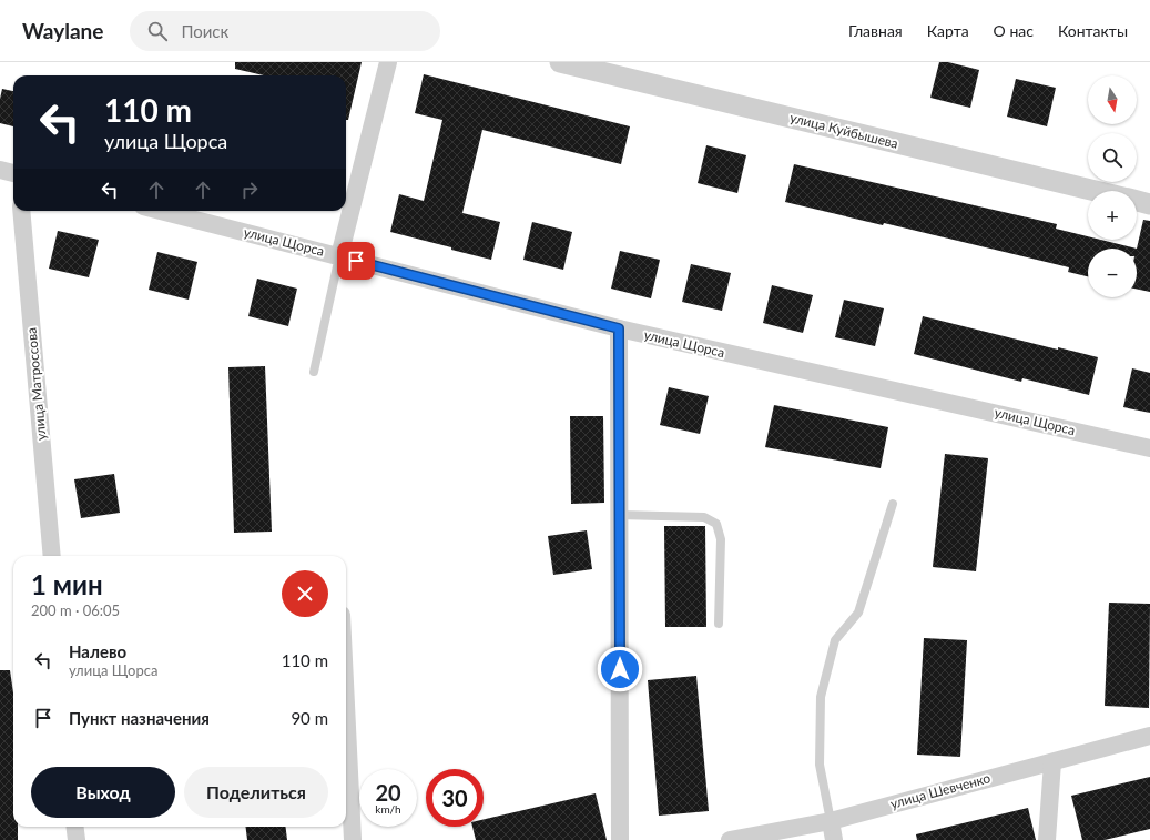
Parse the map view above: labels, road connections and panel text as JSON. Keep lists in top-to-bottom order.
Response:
{
  "streets": {
    "street": [
      "улица Куйбышева",
      "улица Щорса",
      "улица Матроссова",
      "улица Шевченко"
    ]
  },
  "north": "bottom",
  "page": {
    "header": "Waylane",
    "search": "Поиск",
    "nav": [
      "Главная",
      "Карта",
      "О нас",
      "Контакты"
    ],
    "map_buttons": ["+", "−"],
    "turn": ["110 m", "улица Щорса"],
    "heading": ["1 мин", "200 m · 06:05"],
    "list": [
      {
        "name": "Налево",
        "note": "улица Щорса",
        "value": "110 m"
      },
      {
        "name": "Пункт назначения",
        "value": "90 m"
      }
    ],
    "buttons": ["Выход", "Поделиться"],
    "speed": "20 km/h",
    "limit": "30"
  }
}
